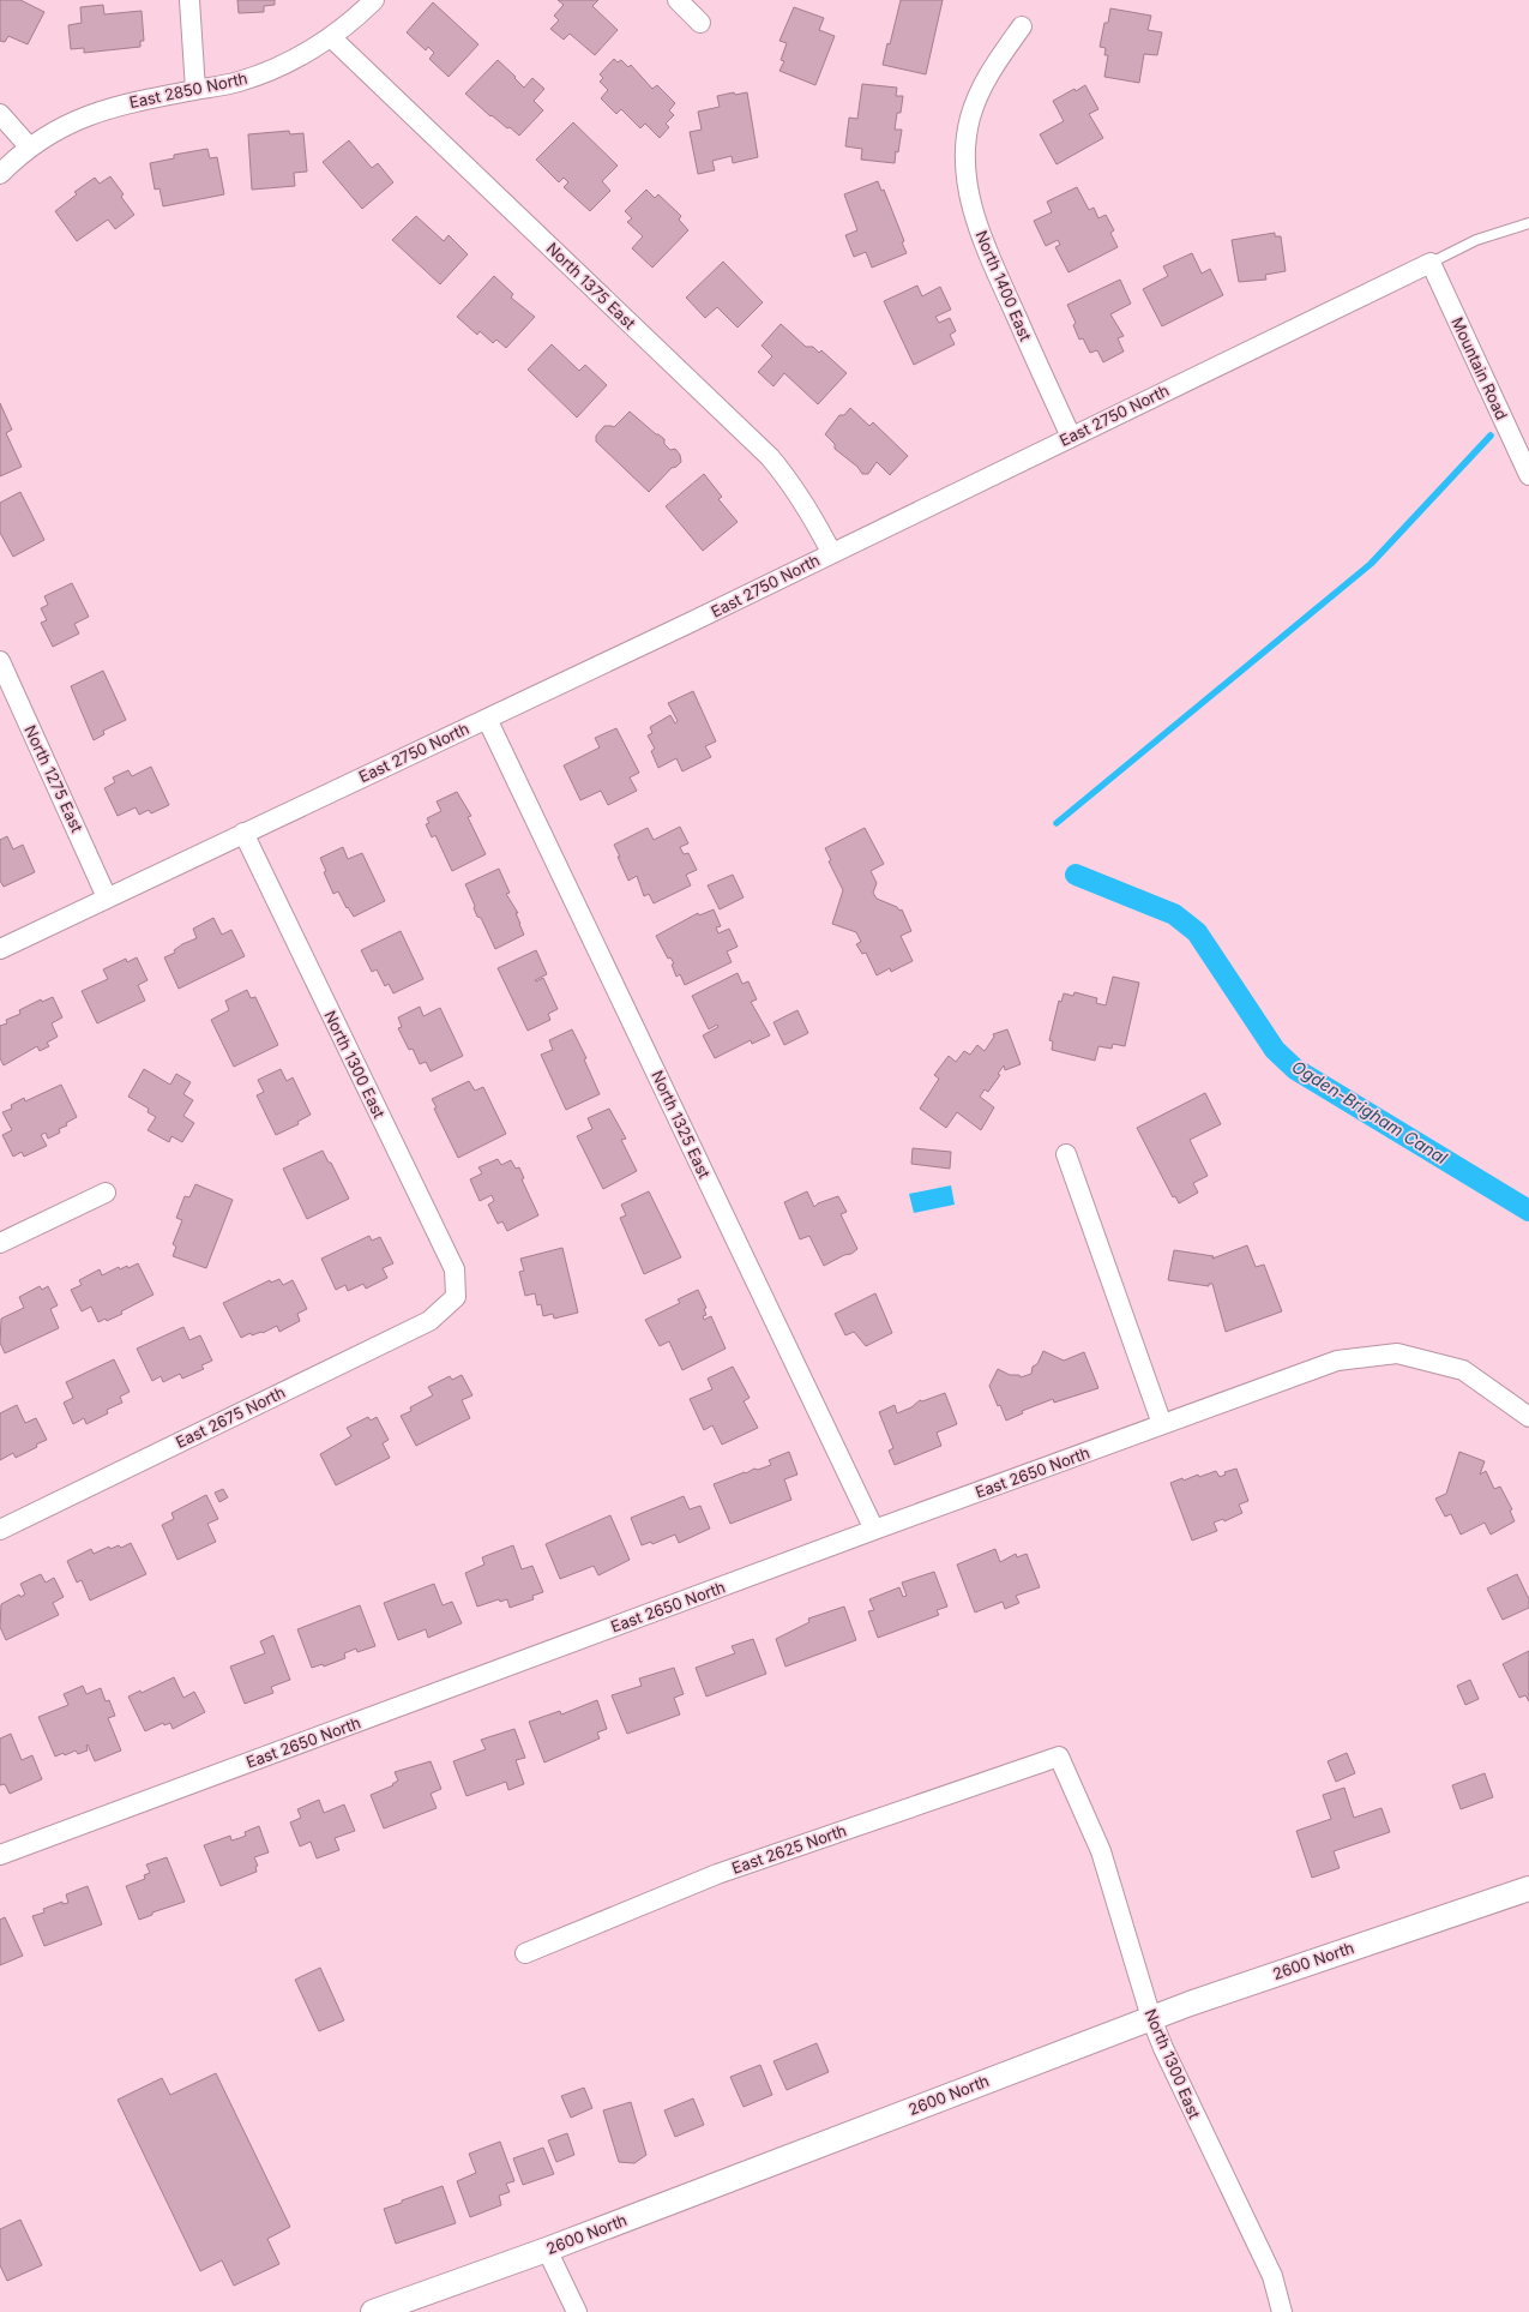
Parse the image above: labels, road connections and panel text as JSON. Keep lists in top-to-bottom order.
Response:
{
  "streets": {
    "street": [
      "East 2850 North",
      "North 1375 East",
      "North 1400 East",
      "Mountain Road",
      "East 2750 North",
      "North 1275 East",
      "North 1300 East",
      "North 1325 East",
      "East 2675 North",
      "East 2650 North",
      "East 2625 North",
      "2600 North"
    ]
  },
  "crossings": [
    ["East 2850 North", "North 1375 East"],
    ["North 1375 East", "East 2750 North"],
    ["North 1400 East", "East 2750 North"],
    ["Mountain Road", "East 2750 North"],
    ["East 2750 North", "North 1275 East"],
    ["East 2750 North", "North 1300 East"],
    ["East 2750 North", "North 1325 East"],
    ["North 1300 East", "East 2675 North"],
    ["North 1300 East", "East 2625 North"],
    ["North 1300 East", "2600 North"],
    ["North 1325 East", "East 2650 North"]
  ],
  "water": ["Ogden-Brigham Canal"]
}
